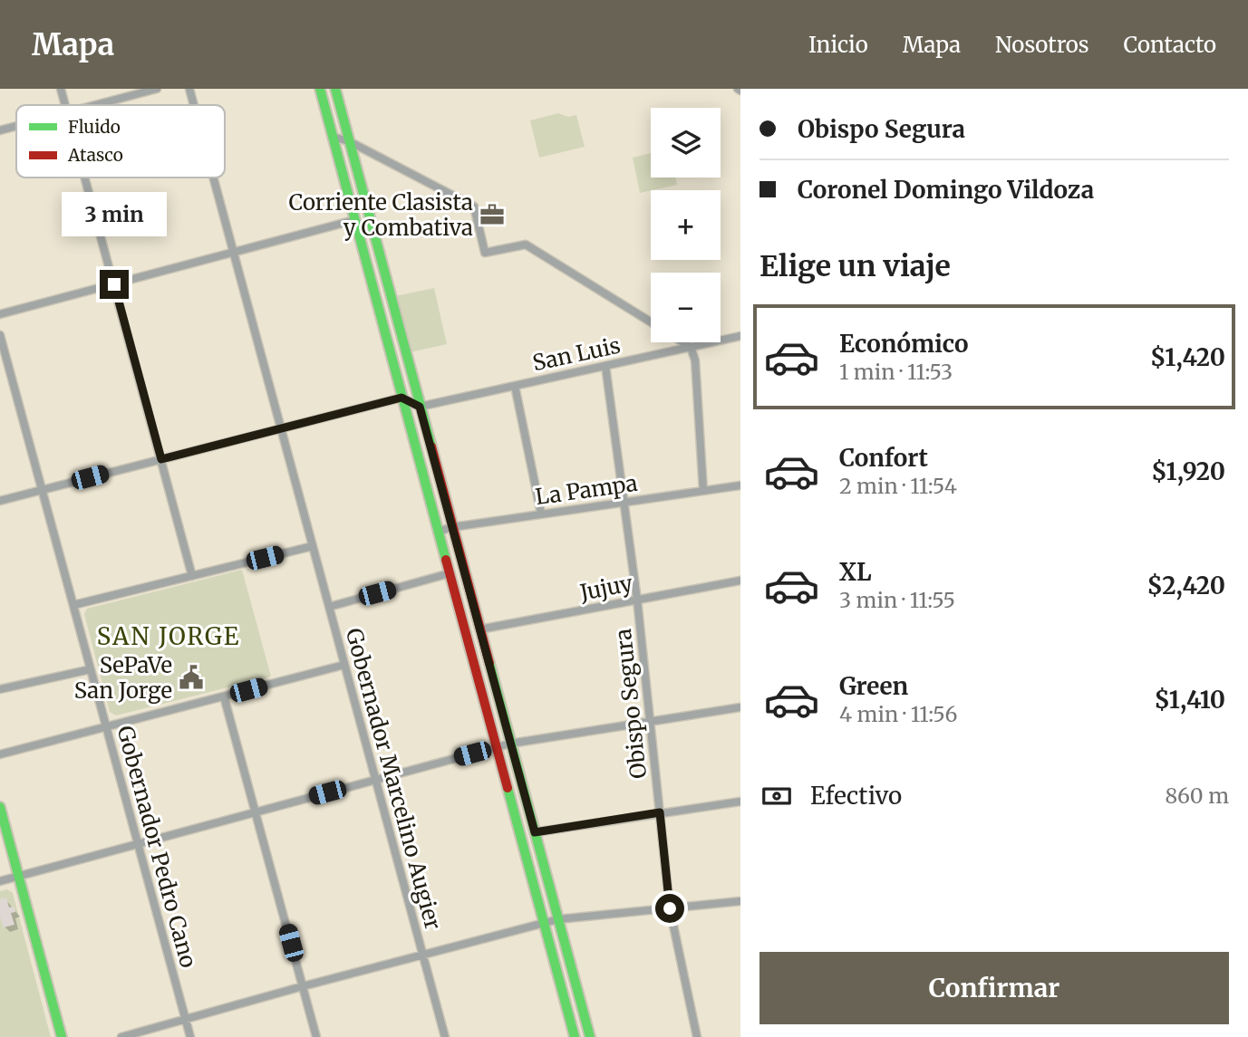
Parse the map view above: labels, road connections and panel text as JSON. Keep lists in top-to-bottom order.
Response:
{
  "streets": {
    "street": [
      "San Luis",
      "La Pampa",
      "Jujuy",
      "Obispo Segura",
      "Gobernador Marcelino Augier",
      "Gobernador Pedro Cano"
    ]
  },
  "crossings": [
    ["San Luis", "Obispo Segura"],
    ["La Pampa", "Obispo Segura"],
    ["Jujuy", "Obispo Segura"]
  ],
  "districts": ["SAN JORGE"],
  "places": {
    "office": ["Corriente Clasista y Combativa"],
    "public building": ["SePaVe San Jorge"]
  },
  "legend": ["Fluido", "Atasco"],
  "page": {
    "header": "Mapa",
    "nav": [
      "Inicio",
      "Mapa",
      "Nosotros",
      "Contacto"
    ],
    "banner": ["Obispo Segura", "Coronel Domingo Vildoza"],
    "map_buttons": ["+", "−"],
    "bubble": "3 min",
    "heading": "Elige un viaje",
    "list": [
      {
        "name": "Económico",
        "note": "1 min · 11:53",
        "value": "$1,420"
      },
      {
        "name": "Confort",
        "note": "2 min · 11:54",
        "value": "$1,920"
      },
      {
        "name": "XL",
        "note": "3 min · 11:55",
        "value": "$2,420"
      },
      {
        "name": "Green",
        "note": "4 min · 11:56",
        "value": "$1,410"
      }
    ],
    "pay": ["Efectivo", "860 m"],
    "buttons": "Confirmar"
  }
}
